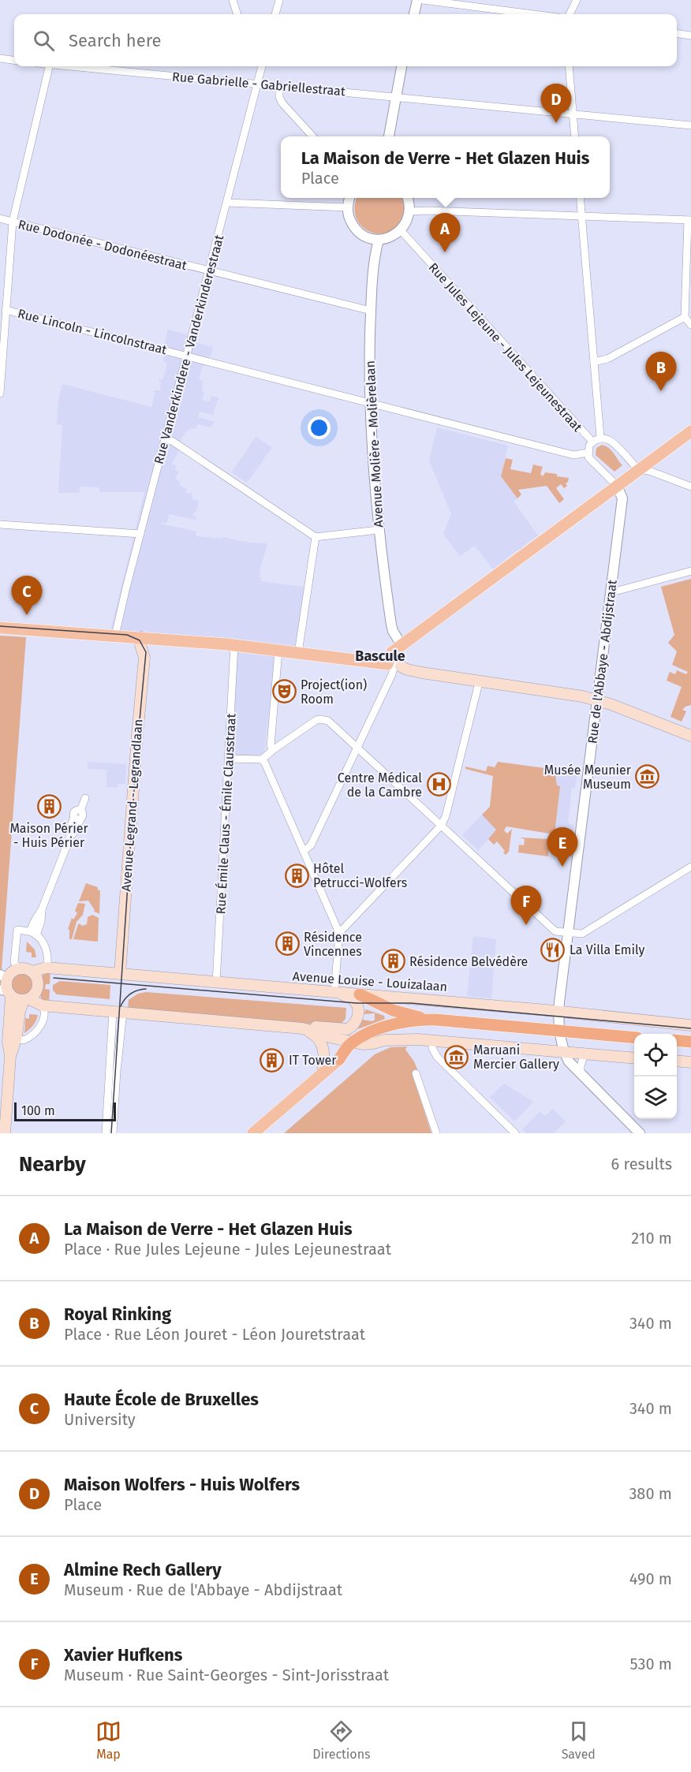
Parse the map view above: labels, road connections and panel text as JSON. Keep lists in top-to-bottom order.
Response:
{
  "streets": {
    "main road": ["Avenue Legrand - Legrandlaan", "Avenue Louise - Louizalaan"],
    "street": [
      "Rue Gabrielle - Gabriellestraat",
      "Rue Dodonée - Dodonéestraat",
      "Rue Lincoln - Lincolnstraat",
      "Rue Jules Lejeune - Jules Lejeunestraat",
      "Rue Vanderkindere - Vanderkinderestraat",
      "Avenue Molière - Molièrelaan",
      "Rue de l'Abbaye - Abdijstraat",
      "Rue Émile Claus - Émile Clausstraat"
    ]
  },
  "crossings": [
    ["Rue Gabrielle - Gabriellestraat", "Rue Vanderkindere - Vanderkinderestraat"],
    ["Rue Dodonée - Dodonéestraat", "Rue Vanderkindere - Vanderkinderestraat"],
    ["Rue Dodonée - Dodonéestraat", "Avenue Molière - Molièrelaan"],
    ["Rue Lincoln - Lincolnstraat", "Rue Vanderkindere - Vanderkinderestraat"],
    ["Rue Lincoln - Lincolnstraat", "Avenue Molière - Molièrelaan"],
    ["Rue de l'Abbaye - Abdijstraat", "Avenue Louise - Louizalaan"],
    ["Avenue Legrand - Legrandlaan", "Avenue Louise - Louizalaan"],
    ["Rue Émile Claus - Émile Clausstraat", "Avenue Louise - Louizalaan"]
  ],
  "districts": ["Bascule"],
  "places": {
    "theatre": ["Project(ion) Room"],
    "museum": ["Musée Meunier Museum", "Maruani Mercier Gallery"],
    "hospital": ["Centre Médical de la Cambre"],
    "building": [
      "Maison Périer - Huis Périer",
      "Hôtel Petrucci-Wolfers",
      "Résidence Vincennes",
      "Résidence Belvédère",
      "IT Tower"
    ],
    "restaurant": ["La Villa Emily"]
  },
  "scale_bar": "100 m",
  "page": {
    "search": "Search here",
    "pins": [
      "D",
      "A",
      "B",
      "C",
      "E",
      "F"
    ],
    "popup": ["La Maison de Verre - Het Glazen Huis", "Place"],
    "scale": "100 m",
    "heading": ["Nearby", "6 results"],
    "list": [
      {
        "mark": "A",
        "name": "La Maison de Verre - Het Glazen Huis",
        "note": "Place · Rue Jules Lejeune - Jules Lejeunestraat",
        "value": "210 m"
      },
      {
        "mark": "B",
        "name": "Royal Rinking",
        "note": "Place · Rue Léon Jouret - Léon Jouretstraat",
        "value": "340 m"
      },
      {
        "mark": "C",
        "name": "Haute École de Bruxelles",
        "note": "University",
        "value": "340 m"
      },
      {
        "mark": "D",
        "name": "Maison Wolfers - Huis Wolfers",
        "note": "Place",
        "value": "380 m"
      },
      {
        "mark": "E",
        "name": "Almine Rech Gallery",
        "note": "Museum · Rue de l'Abbaye - Abdijstraat",
        "value": "490 m"
      },
      {
        "mark": "F",
        "name": "Xavier Hufkens",
        "note": "Museum · Rue Saint-Georges - Sint-Jorisstraat",
        "value": "530 m"
      }
    ],
    "nav": ["Map", "Directions", "Saved"]
  }
}
